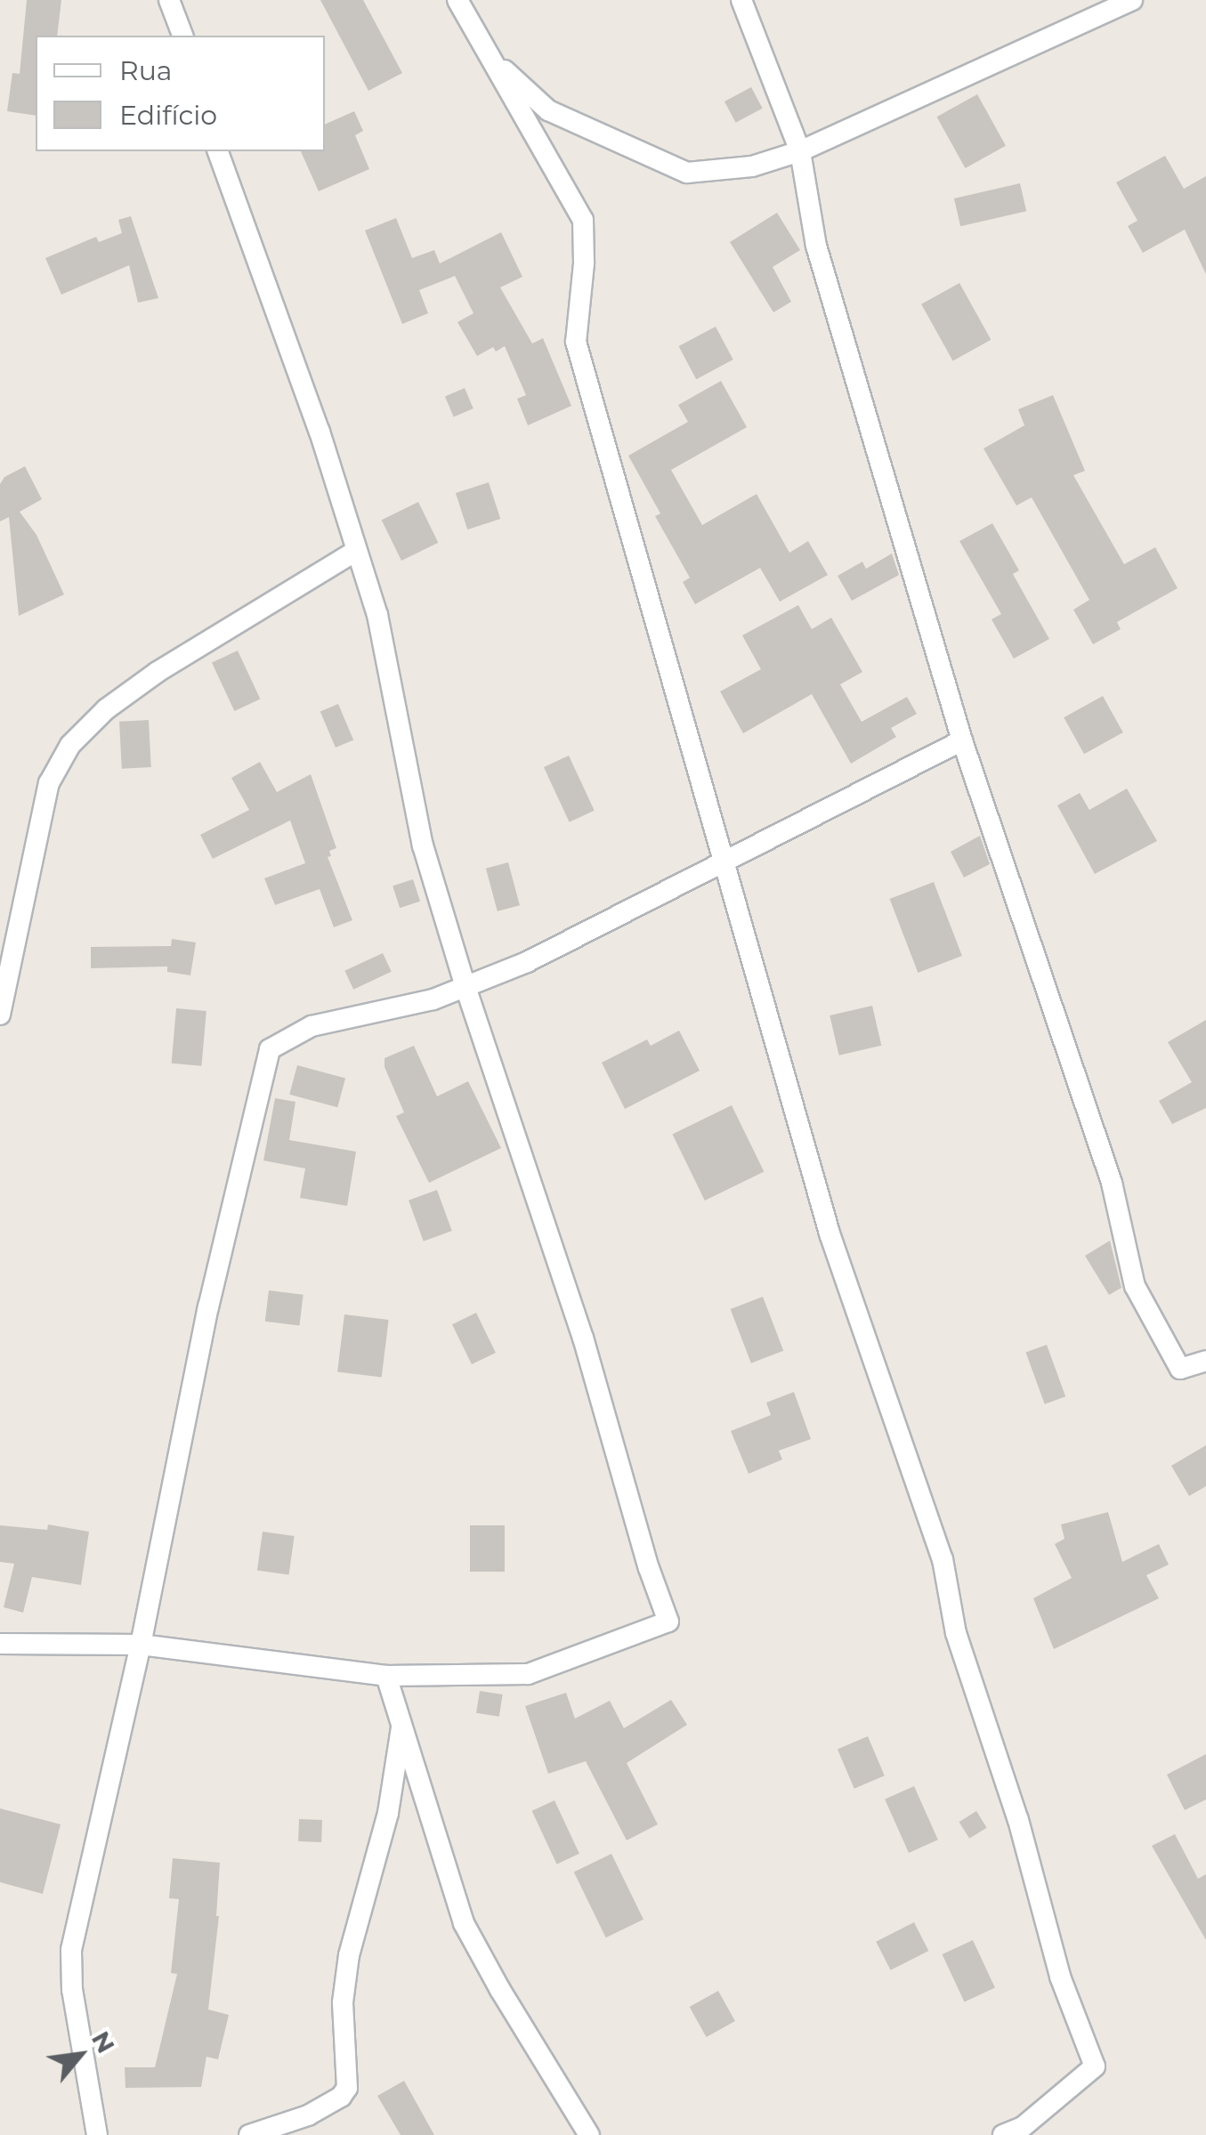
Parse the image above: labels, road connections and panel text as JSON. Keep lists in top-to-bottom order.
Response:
{
  "legend": ["Rua", "Edifício"],
  "north": "top right"
}
